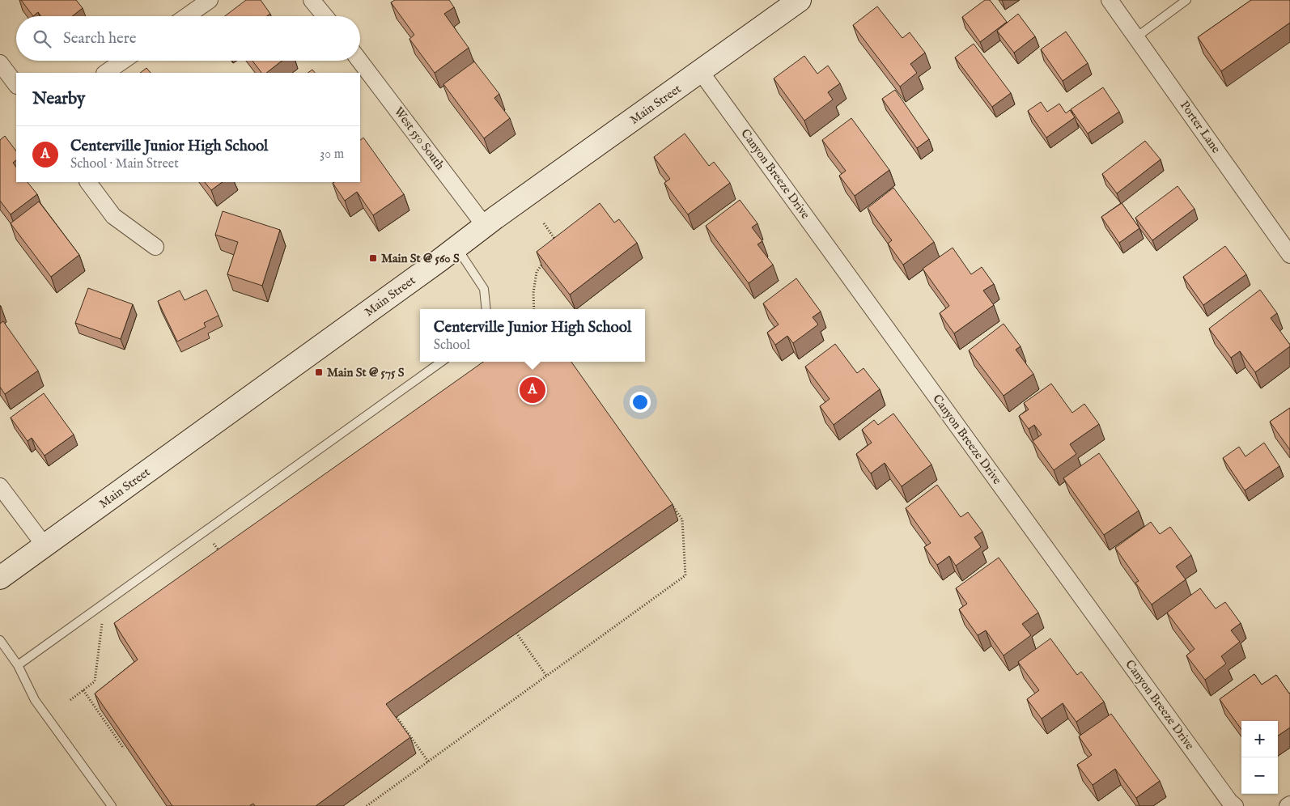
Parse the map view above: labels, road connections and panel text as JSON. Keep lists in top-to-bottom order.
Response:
{
  "streets": {
    "main road": ["Main Street"],
    "street": ["Porter Lane", "West 550 South", "Canyon Breeze Drive"]
  },
  "crossings": [
    ["Main Street", "West 550 South"],
    ["Main Street", "Canyon Breeze Drive"]
  ],
  "places": {
    "transit": ["Main St @ 560 S", "Main St @ 575 S"]
  },
  "page": {
    "search": "Search here",
    "heading": "Nearby",
    "list": [
      {
        "mark": "A",
        "name": "Centerville Junior High School",
        "note": "School · Main Street",
        "value": "30 m"
      }
    ],
    "popup": ["Centerville Junior High School", "School"],
    "pins": "A",
    "map_buttons": ["+", "−"]
  }
}
